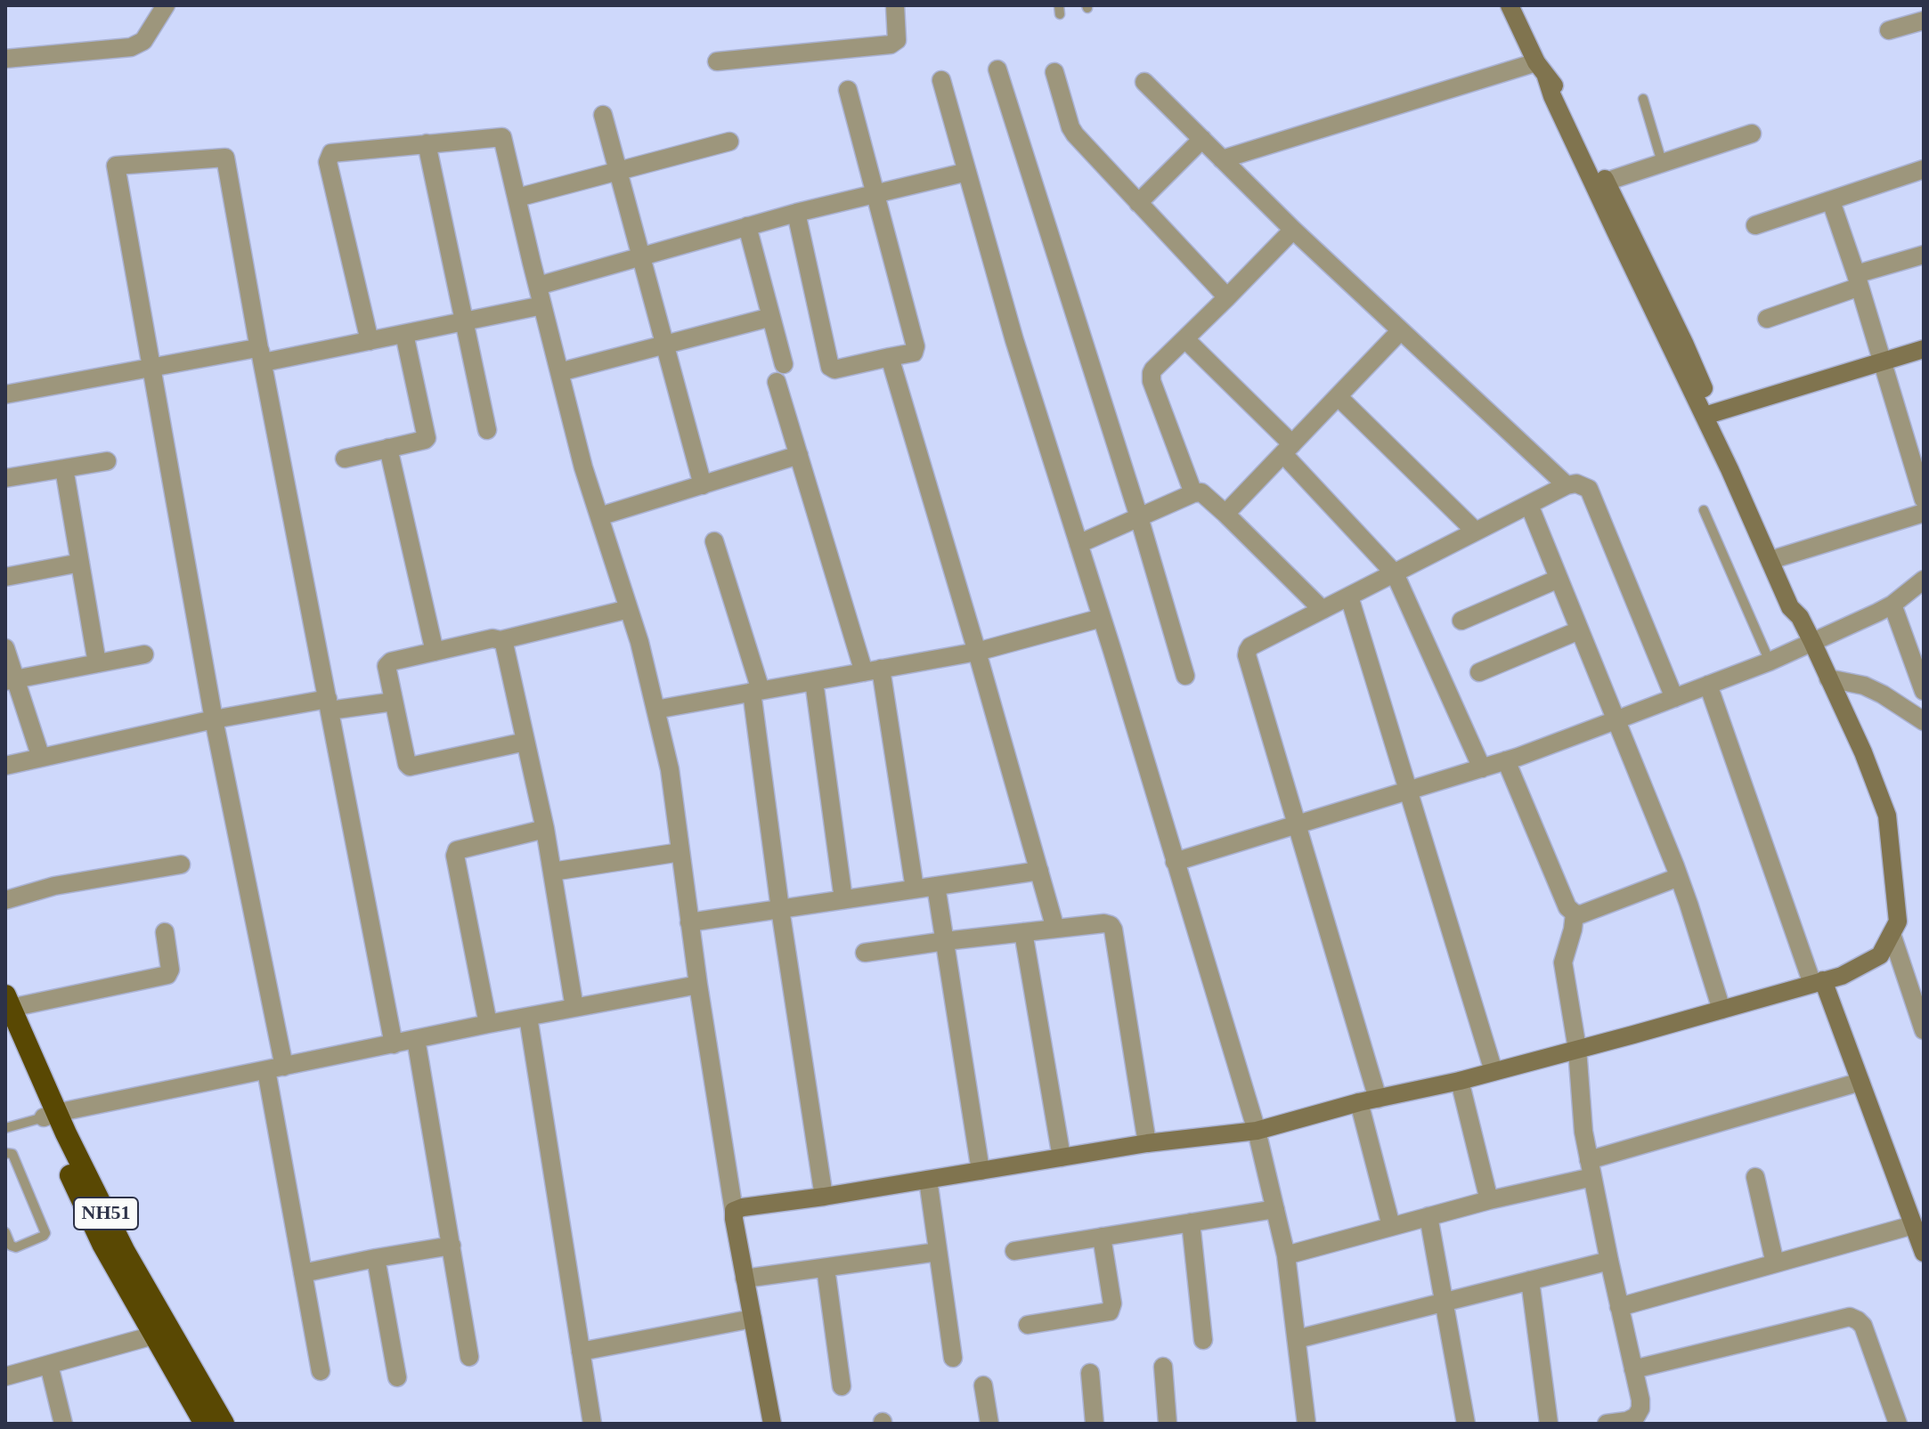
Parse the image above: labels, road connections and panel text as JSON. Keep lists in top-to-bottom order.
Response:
{
  "streets": {
    "highway": ["NH51"]
  }
}
